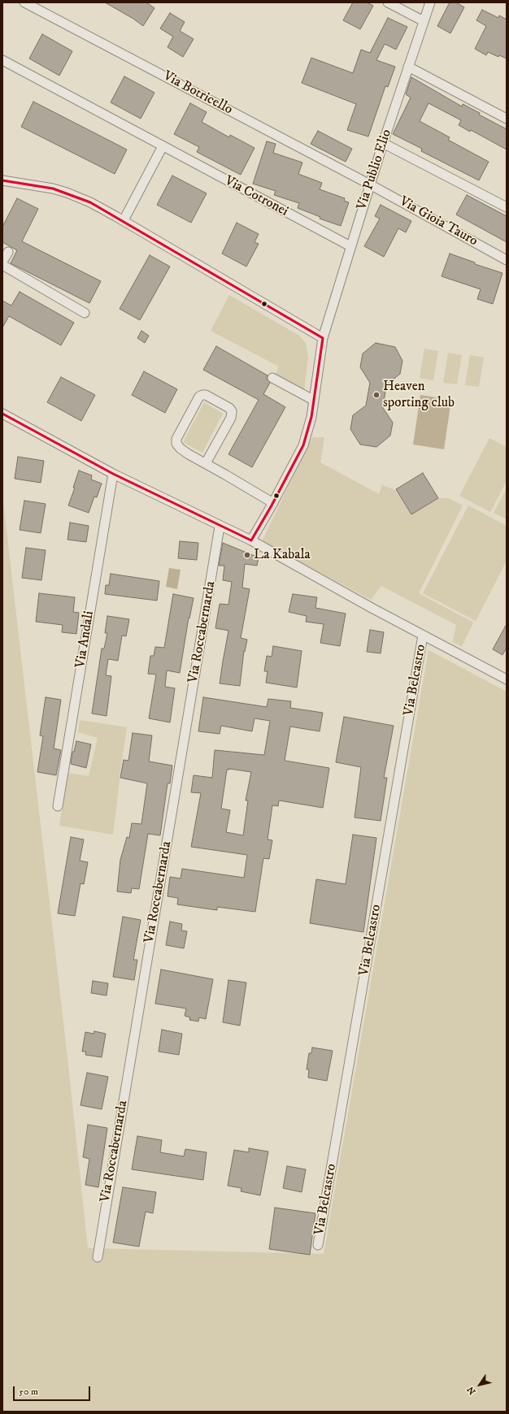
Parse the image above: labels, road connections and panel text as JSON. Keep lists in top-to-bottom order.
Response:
{
  "streets": {
    "street": [
      "Via Botricello",
      "Via Publio Elio",
      "Via Cotronei",
      "Via Gioia Tauro",
      "Via Roccabernarda",
      "Via Andali",
      "Via Belcastro"
    ]
  },
  "crossings": [
    ["Via Botricello", "Via Publio Elio"],
    ["Via Botricello", "Via Gioia Tauro"],
    ["Via Publio Elio", "Via Cotronei"],
    ["Via Publio Elio", "Via Gioia Tauro"]
  ],
  "places": ["Heaven sporting club", "La Kabala"],
  "scale_bar": "50 m",
  "north": "bottom left"
}
